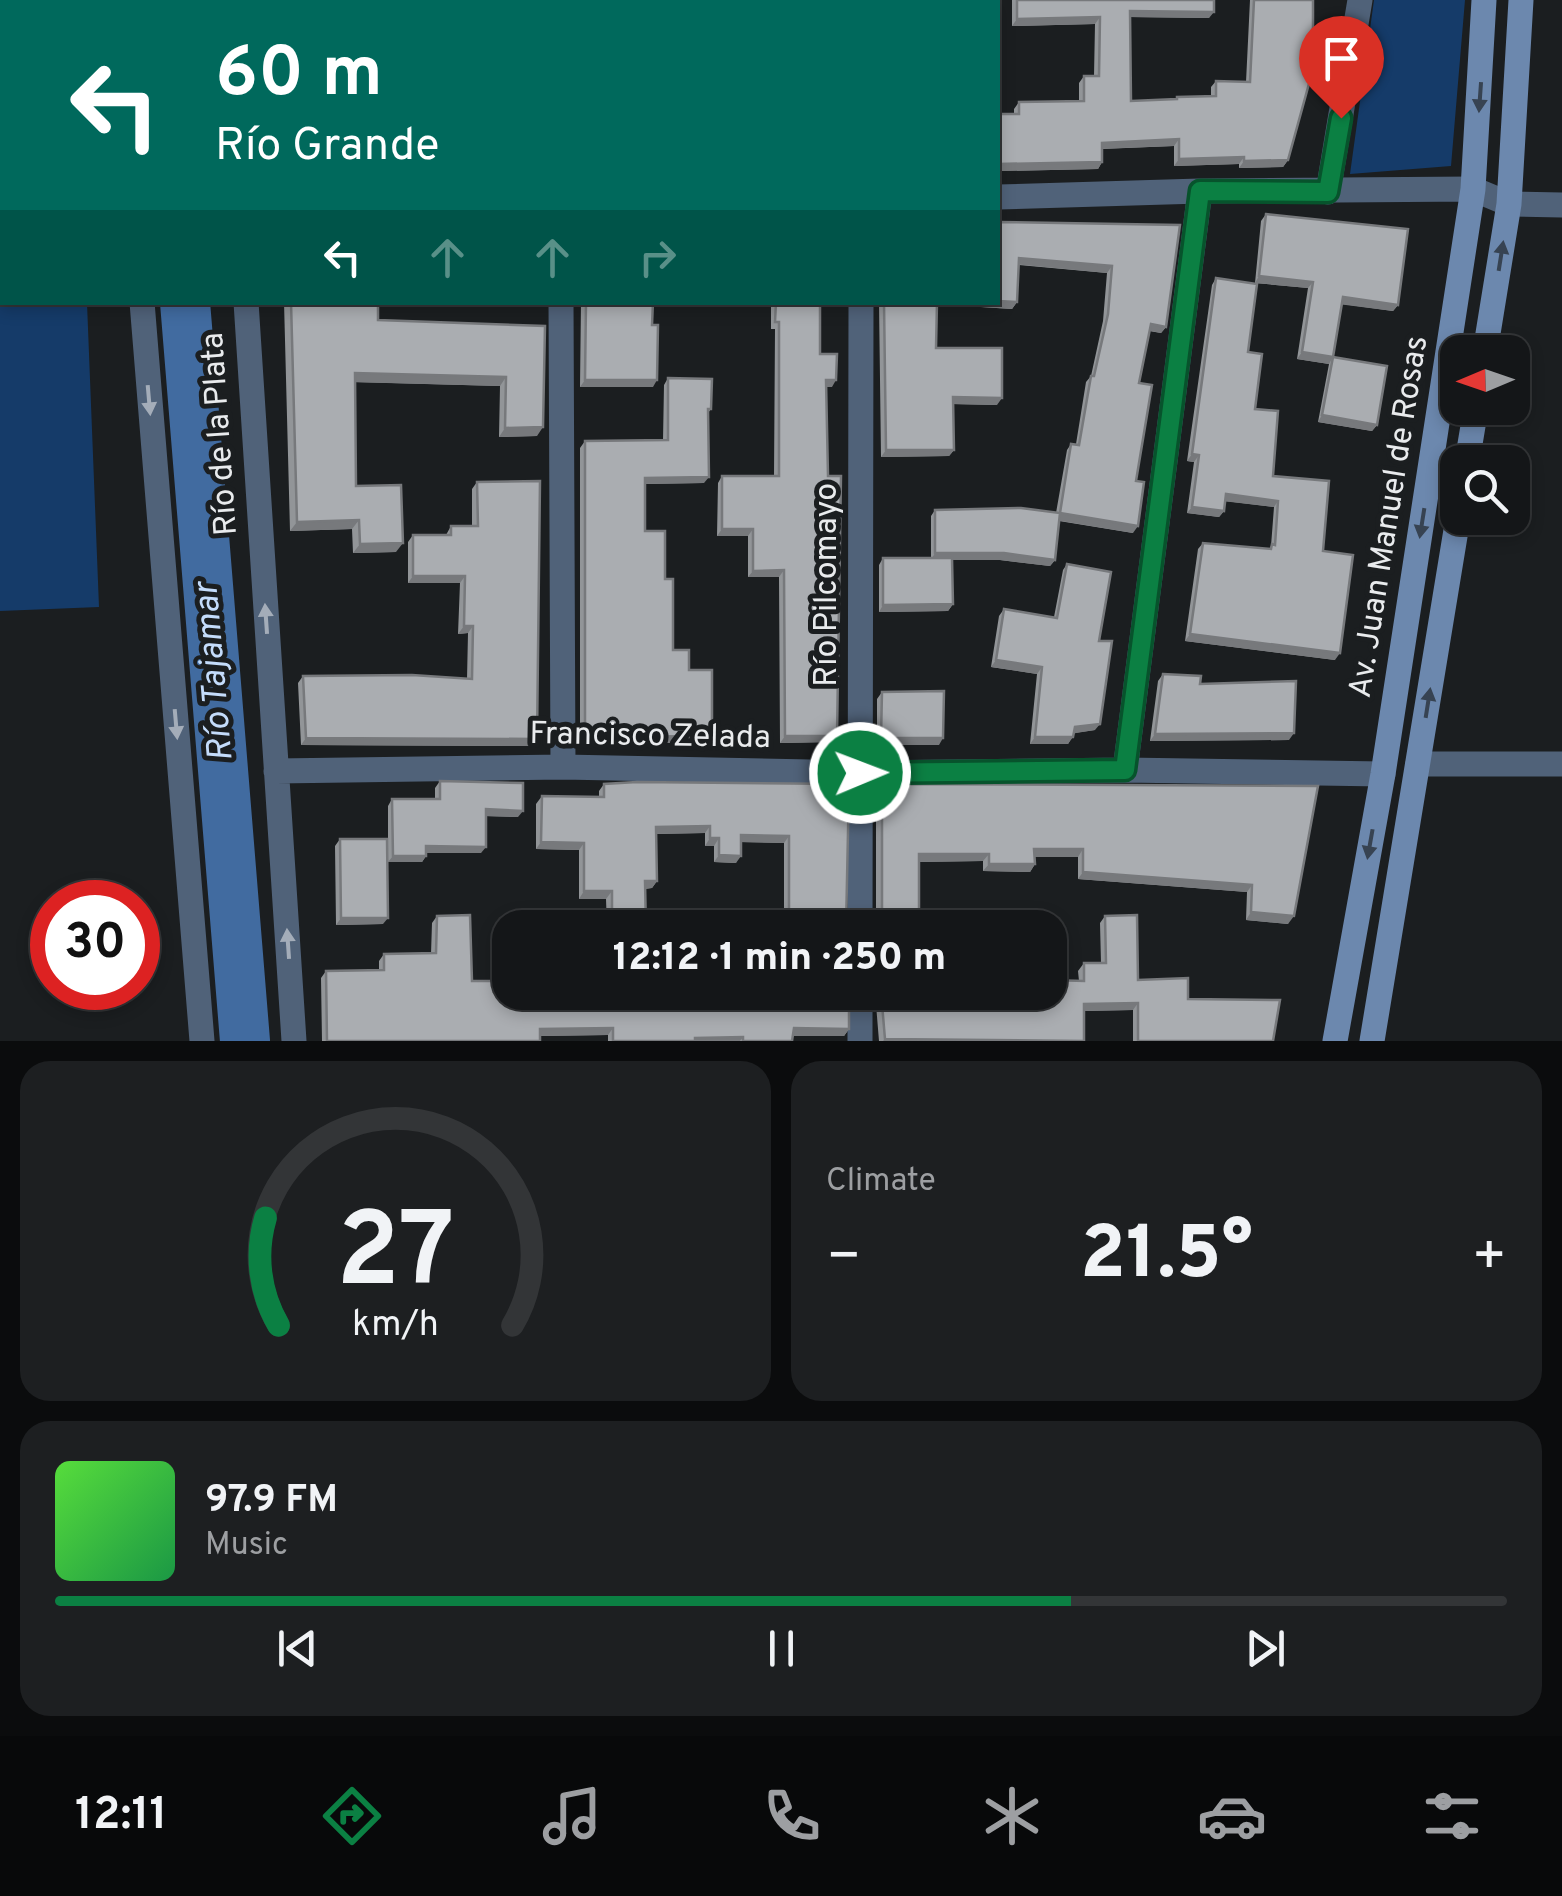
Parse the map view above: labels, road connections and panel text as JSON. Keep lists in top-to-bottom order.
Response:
{
  "streets": {
    "main road": ["Av. Juan Manuel de Rosas"],
    "street": ["Río de la Plata", "Río Pilcomayo", "Francisco Zelada"]
  },
  "crossings": [
    ["Río de la Plata", "Francisco Zelada"],
    ["Av. Juan Manuel de Rosas", "Francisco Zelada"],
    ["Río Pilcomayo", "Francisco Zelada"]
  ],
  "water": ["Río Tajamar"],
  "north": "left",
  "page": {
    "turn": ["60 m", "Río Grande"],
    "limit": "30",
    "trip": "12:12 · 1 min · 250 m",
    "tile": "Climate",
    "heat": ["−", "21.5°", "+"],
    "song": ["97.9 FM", "Music"],
    "tabs": "12:11",
    "gauge": ["27", "km/h"]
  }
}
